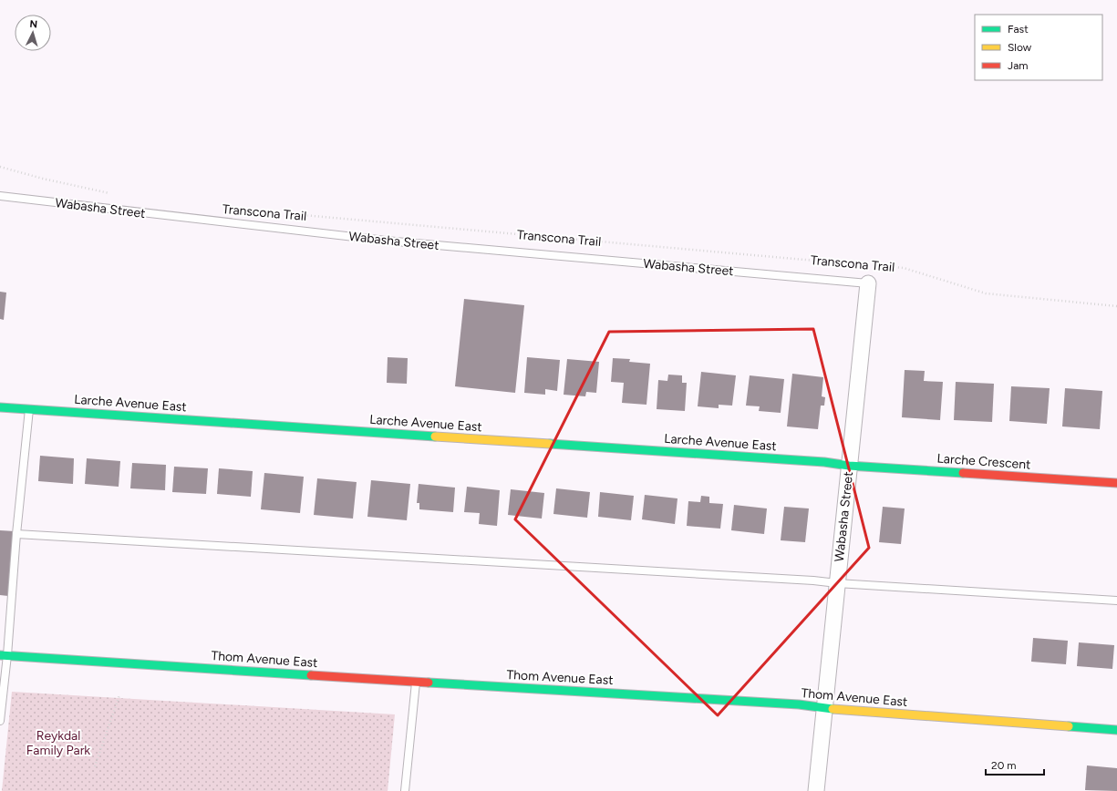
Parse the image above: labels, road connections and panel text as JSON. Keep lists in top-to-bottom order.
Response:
{
  "streets": {
    "street": [
      "Wabasha Street",
      "Larche Avenue East",
      "Larche Crescent",
      "Thom Avenue East"
    ],
    "path": ["Transcona Trail"]
  },
  "crossings": [
    ["Wabasha Street", "Larche Avenue East"],
    ["Wabasha Street", "Larche Crescent"],
    ["Wabasha Street", "Thom Avenue East"],
    ["Larche Avenue East", "Larche Crescent"]
  ],
  "parks": ["Reykdal Family Park"],
  "legend": ["Fast", "Slow", "Jam"],
  "scale_bar": "20 m",
  "north": "top"
}
